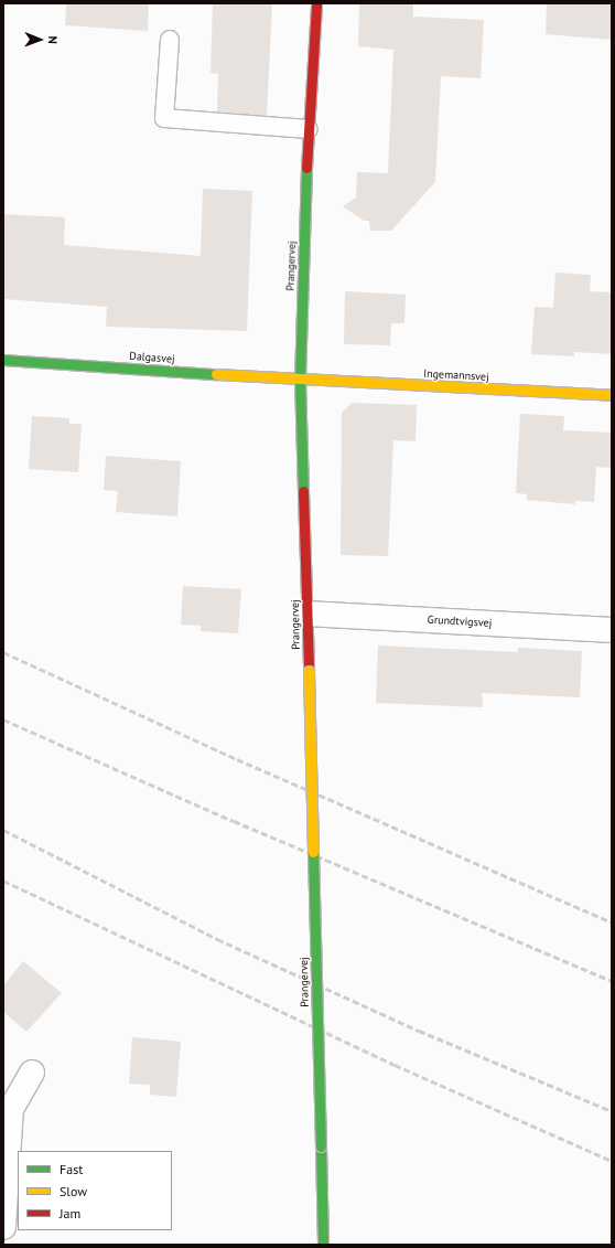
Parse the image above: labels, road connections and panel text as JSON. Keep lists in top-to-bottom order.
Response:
{
  "streets": {
    "street": [
      "Prangervej",
      "Dalgasvej",
      "Ingemannsvej",
      "Grundtvigsvej"
    ]
  },
  "crossings": [
    ["Prangervej", "Dalgasvej"],
    ["Prangervej", "Ingemannsvej"],
    ["Prangervej", "Grundtvigsvej"],
    ["Dalgasvej", "Ingemannsvej"]
  ],
  "legend": ["Fast", "Slow", "Jam"],
  "north": "right"
}
